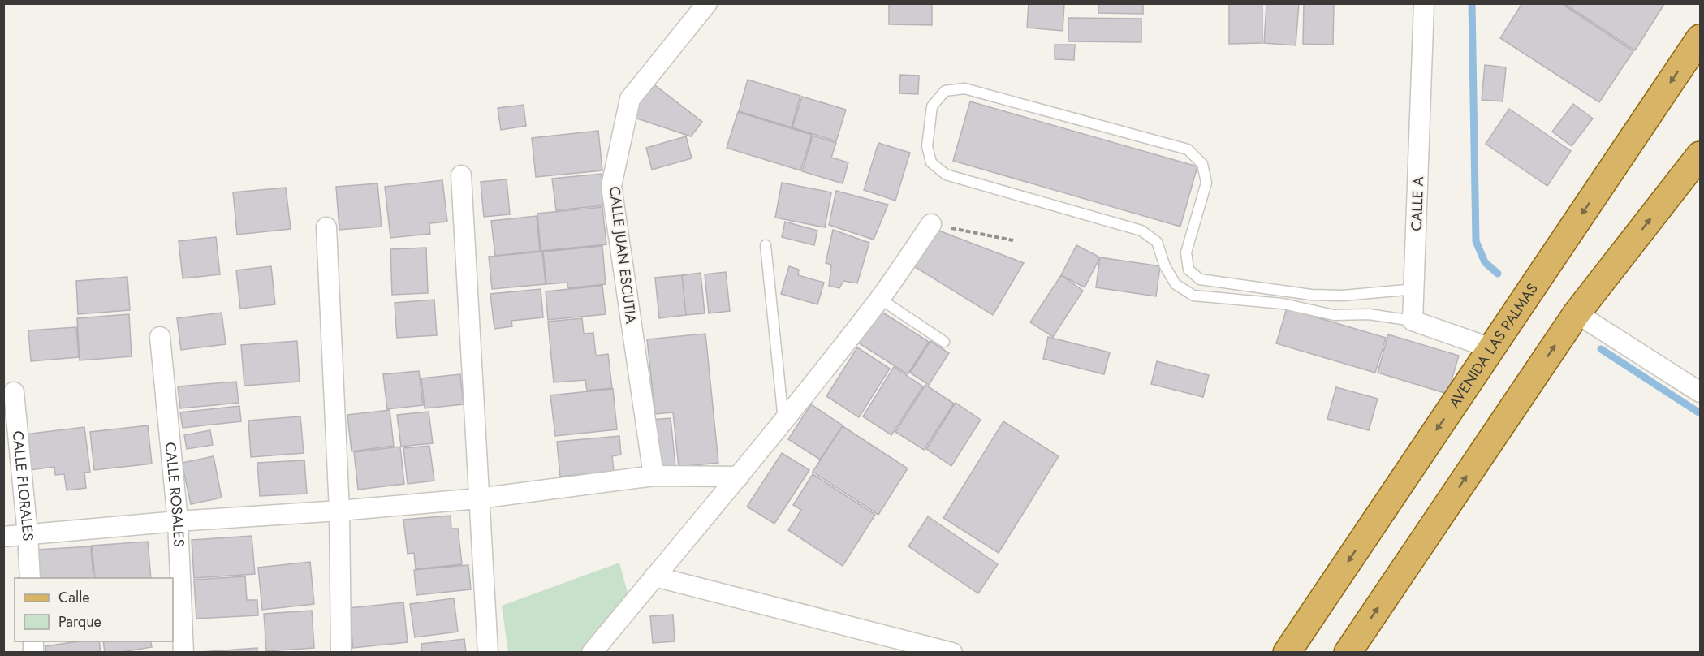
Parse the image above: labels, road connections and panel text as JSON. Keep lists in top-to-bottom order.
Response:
{
  "streets": {
    "main road": ["AVENIDA LAS PALMAS"],
    "street": [
      "CALLE A",
      "CALLE JUAN ESCUTIA",
      "CALLE FLORALES",
      "CALLE ROSALES"
    ]
  },
  "legend": ["Calle", "Parque"]
}
